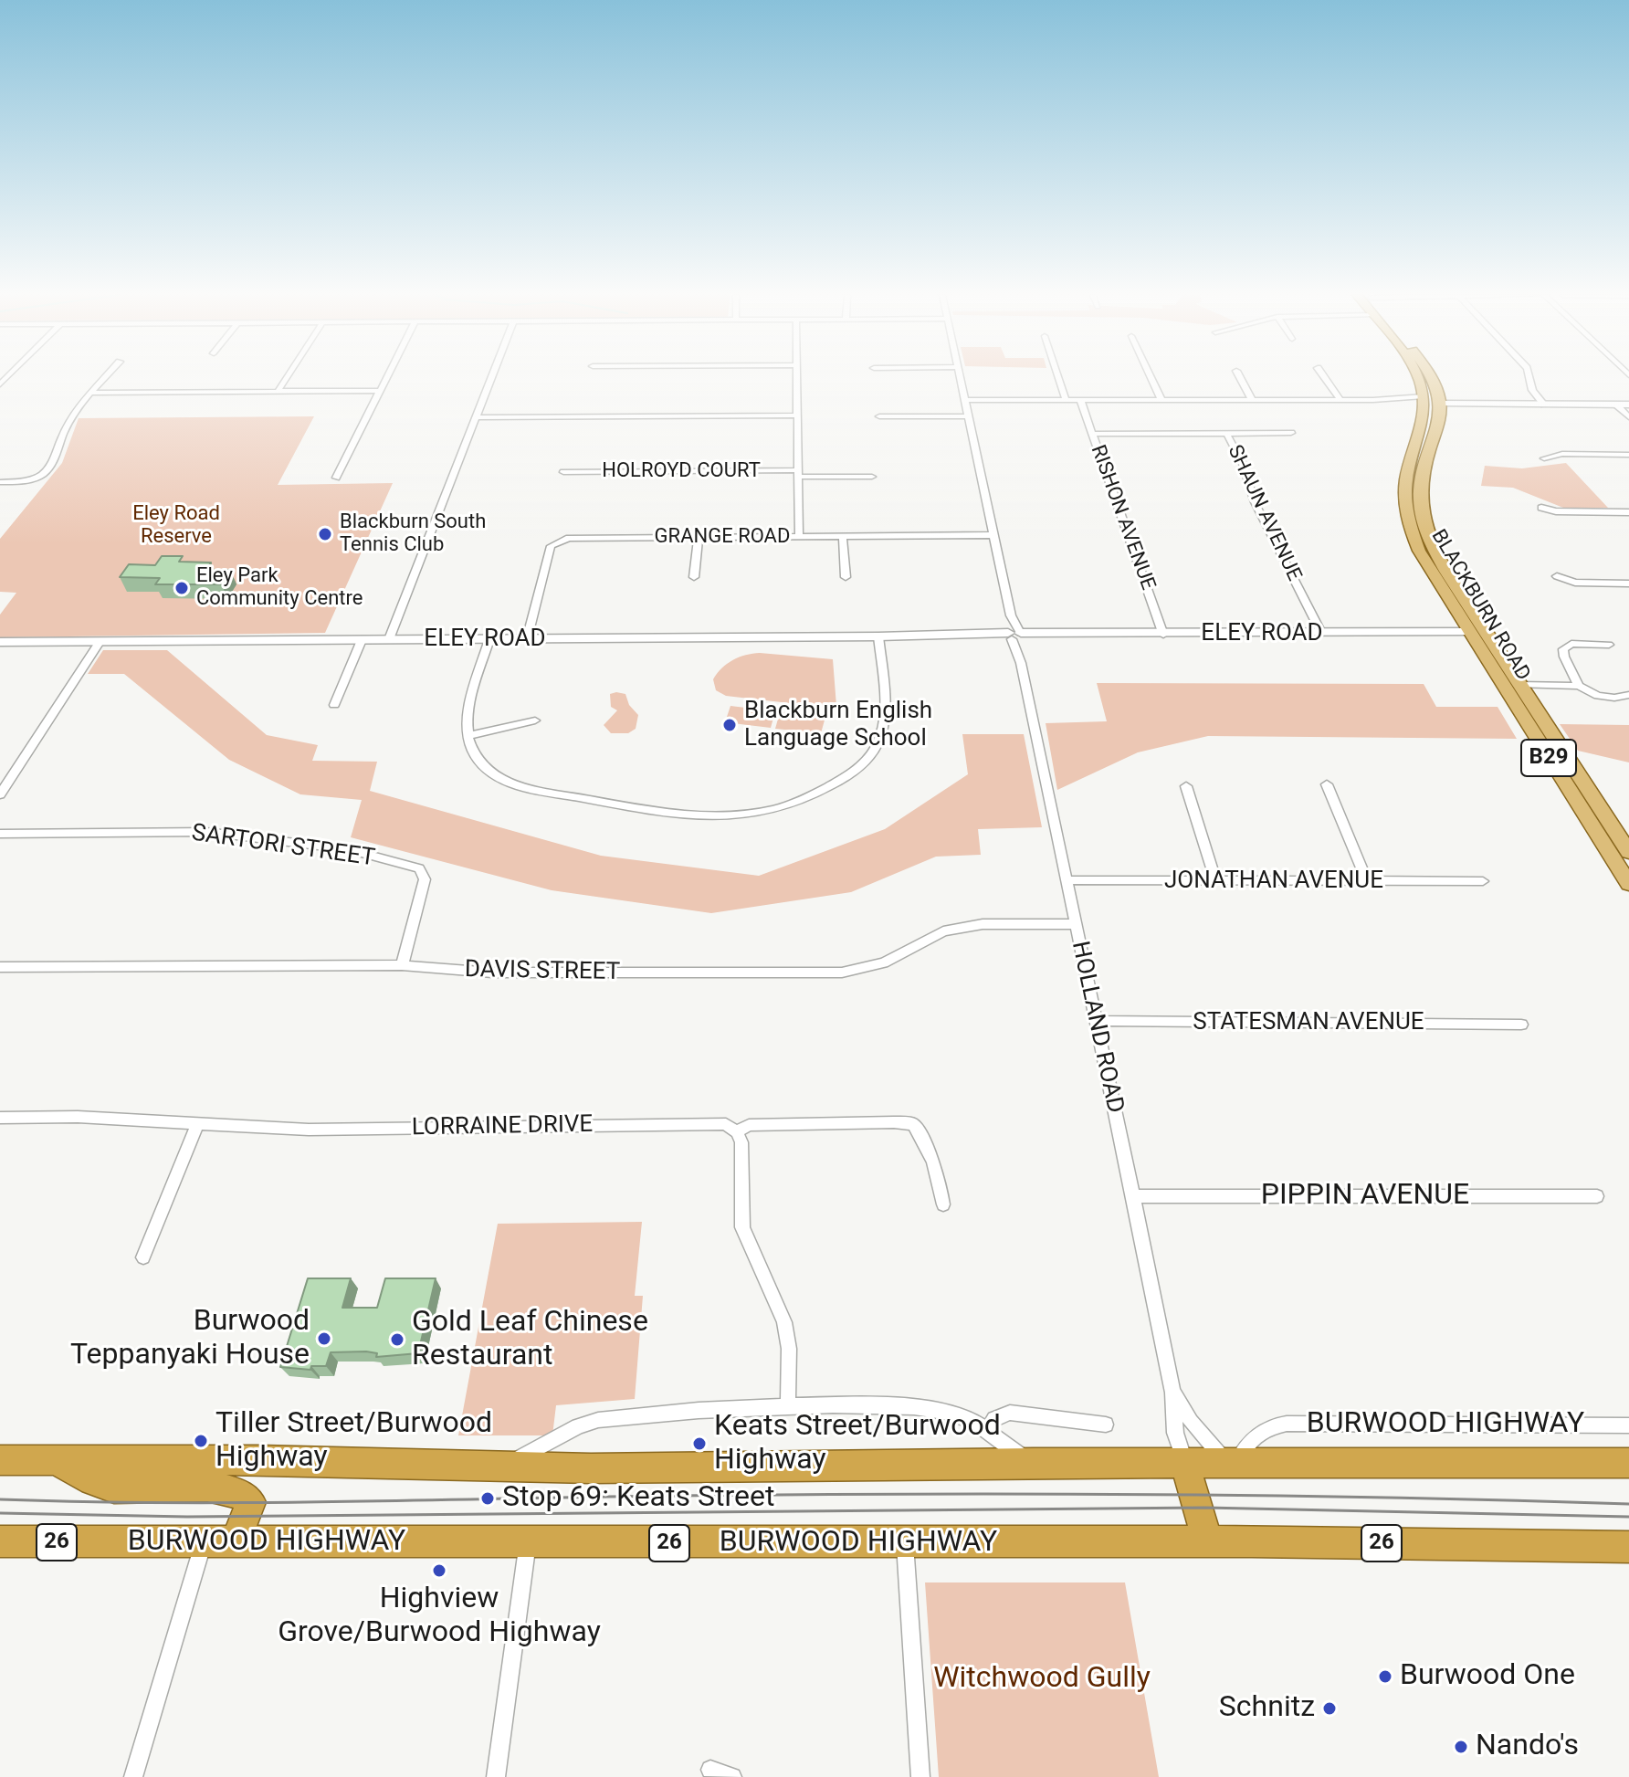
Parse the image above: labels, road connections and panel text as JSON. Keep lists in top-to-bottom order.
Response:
{
  "streets": {
    "highway": ["BURWOOD HIGHWAY", "26"],
    "main road": ["BLACKBURN ROAD", "ELEY ROAD", "B29"],
    "street": [
      "HOLROYD COURT",
      "SHAUN AVENUE",
      "RISHON AVENUE",
      "GRANGE ROAD",
      "SARTORI STREET",
      "JONATHAN AVENUE",
      "DAVIS STREET",
      "STATESMAN AVENUE",
      "HOLLAND ROAD",
      "LORRAINE DRIVE",
      "PIPPIN AVENUE"
    ]
  },
  "crossings": [
    ["SHAUN AVENUE", "ELEY ROAD"],
    ["RISHON AVENUE", "ELEY ROAD"],
    ["GRANGE ROAD", "ELEY ROAD"],
    ["GRANGE ROAD", "HOLLAND ROAD"],
    ["BLACKBURN ROAD", "ELEY ROAD"],
    ["ELEY ROAD", "HOLLAND ROAD"],
    ["SARTORI STREET", "DAVIS STREET"],
    ["JONATHAN AVENUE", "HOLLAND ROAD"],
    ["DAVIS STREET", "HOLLAND ROAD"],
    ["STATESMAN AVENUE", "HOLLAND ROAD"],
    ["HOLLAND ROAD", "PIPPIN AVENUE"],
    ["HOLLAND ROAD", "BURWOOD HIGHWAY"]
  ],
  "parks": ["Eley Road Reserve", "Witchwood Gully"],
  "places": [
    "Blackburn South Tennis Club",
    "Eley Park Community Centre",
    "Blackburn English Language School",
    "Burwood Teppanyaki House",
    "Gold Leaf Chinese Restaurant",
    "Tiller Street/Burwood Highway",
    "Keats Street/Burwood Highway",
    "Stop 69: Keats Street",
    "Highview Grove/Burwood Highway",
    "Burwood One",
    "Schnitz",
    "Nando's"
  ]
}
